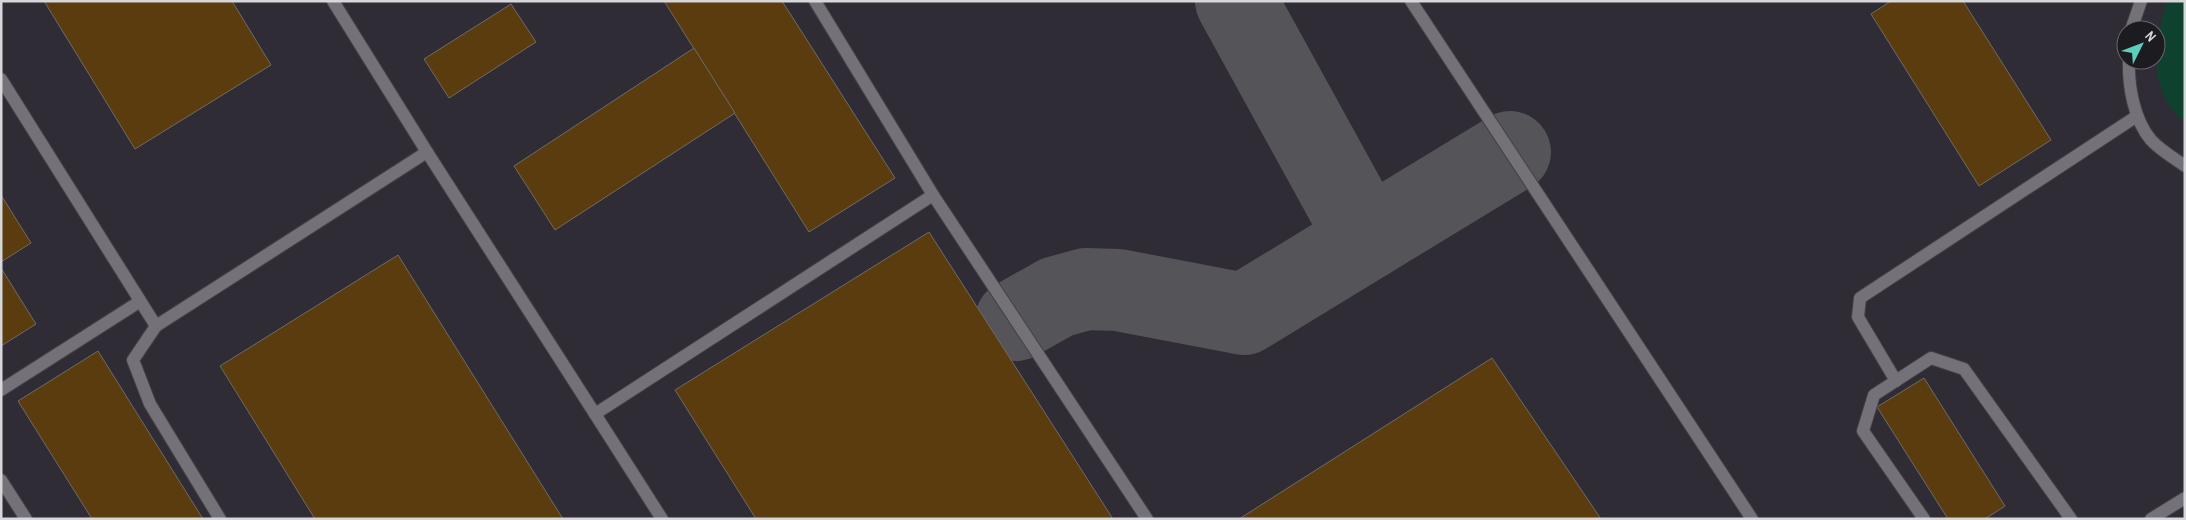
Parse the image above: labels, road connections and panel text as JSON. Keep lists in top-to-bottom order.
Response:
{
  "north": "top right"
}
